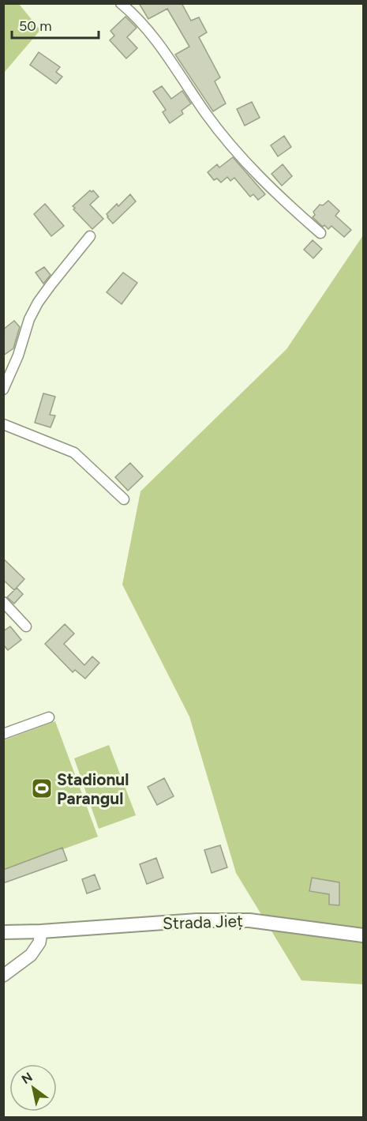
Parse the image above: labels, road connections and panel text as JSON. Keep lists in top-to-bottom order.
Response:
{
  "streets": {
    "main road": ["Strada Jieț"]
  },
  "places": {
    "sports": ["Stadionul Parangul"]
  },
  "scale_bar": "50 m",
  "north": "top left"
}
